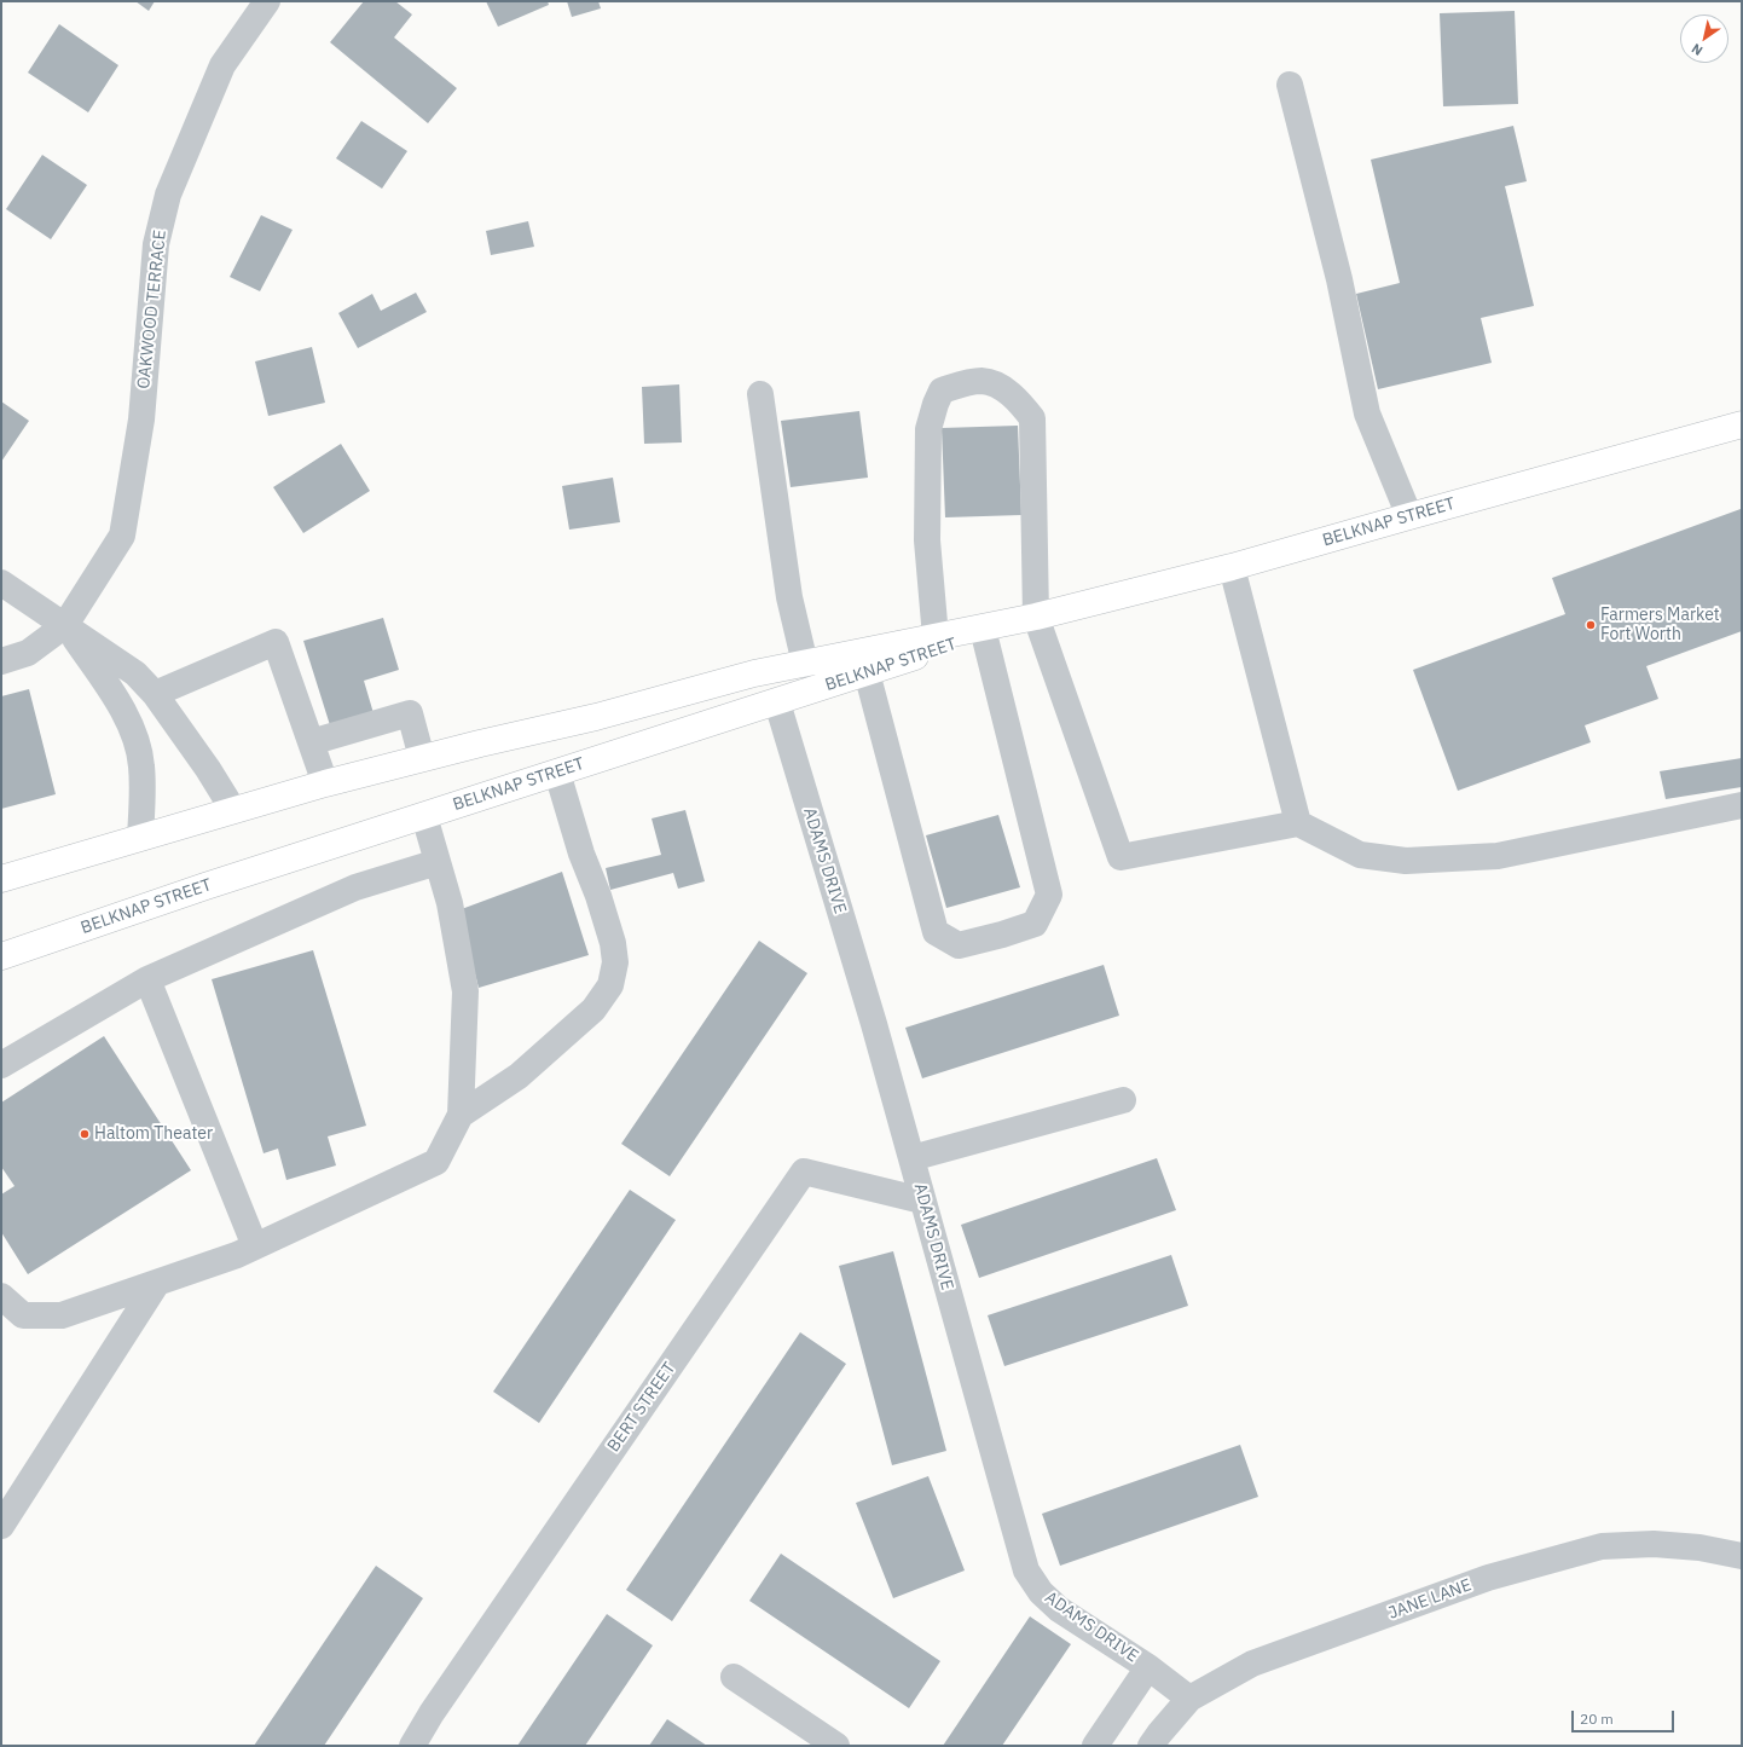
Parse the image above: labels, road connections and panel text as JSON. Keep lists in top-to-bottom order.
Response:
{
  "streets": {
    "main road": ["BELKNAP STREET"],
    "street": [
      "OAKWOOD TERRACE",
      "ADAMS DRIVE",
      "BERT STREET",
      "JANE LANE"
    ]
  },
  "crossings": [
    ["BELKNAP STREET", "ADAMS DRIVE"],
    ["ADAMS DRIVE", "BERT STREET"],
    ["ADAMS DRIVE", "JANE LANE"]
  ],
  "places": ["Farmers Market Fort Worth", "Haltom Theater"],
  "scale_bar": "20 m",
  "north": "bottom left"
}
